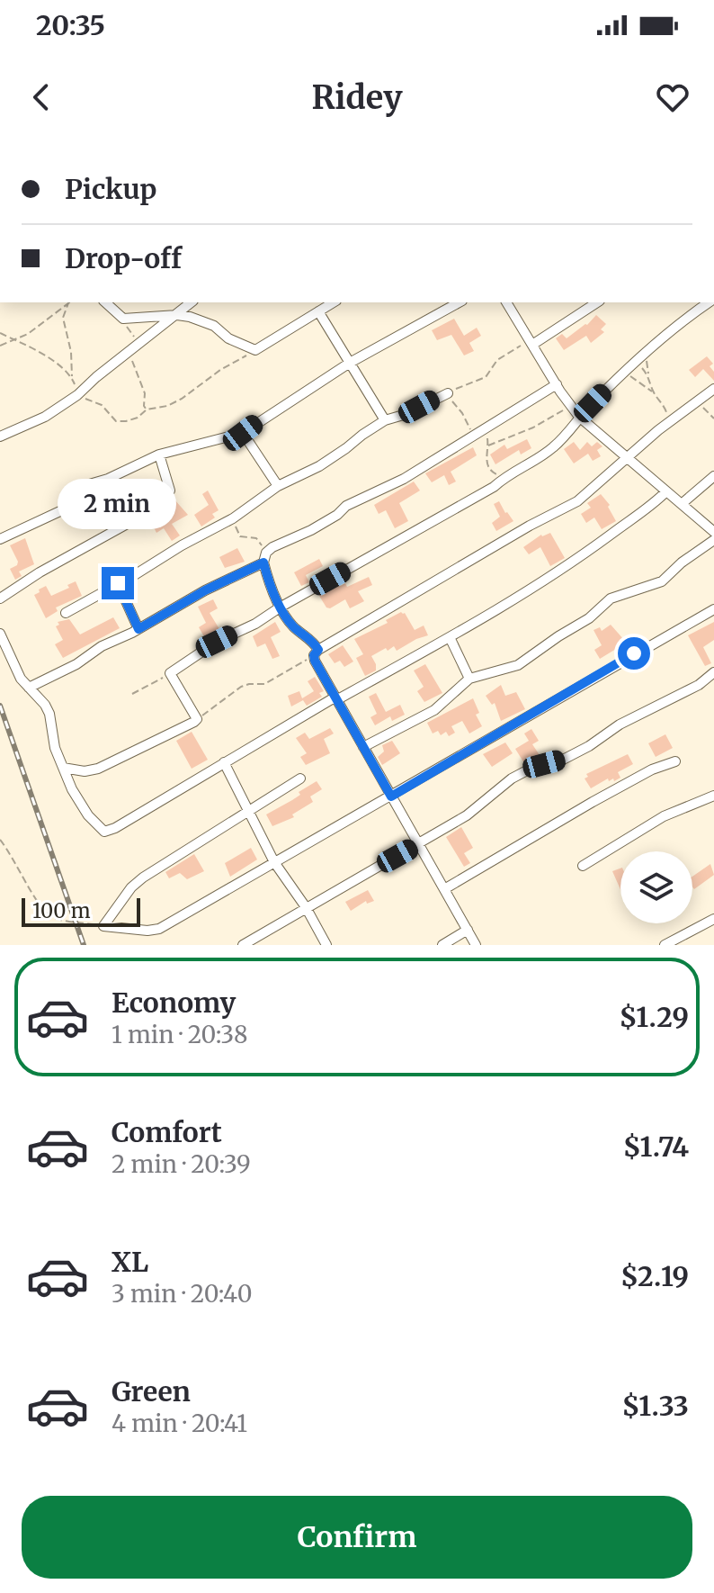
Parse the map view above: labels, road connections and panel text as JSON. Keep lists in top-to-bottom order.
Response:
{
  "scale_bar": "100 m",
  "page": {
    "status": "20:35",
    "header": "Ridey",
    "banner": ["Pickup", "Drop-off"],
    "bubble": "2 min",
    "scale": "100 m",
    "list": [
      {
        "name": "Economy",
        "note": "1 min · 20:38",
        "value": "$1.29"
      },
      {
        "name": "Comfort",
        "note": "2 min · 20:39",
        "value": "$1.74"
      },
      {
        "name": "XL",
        "note": "3 min · 20:40",
        "value": "$2.19"
      },
      {
        "name": "Green",
        "note": "4 min · 20:41",
        "value": "$1.33"
      }
    ],
    "buttons": "Confirm"
  }
}
